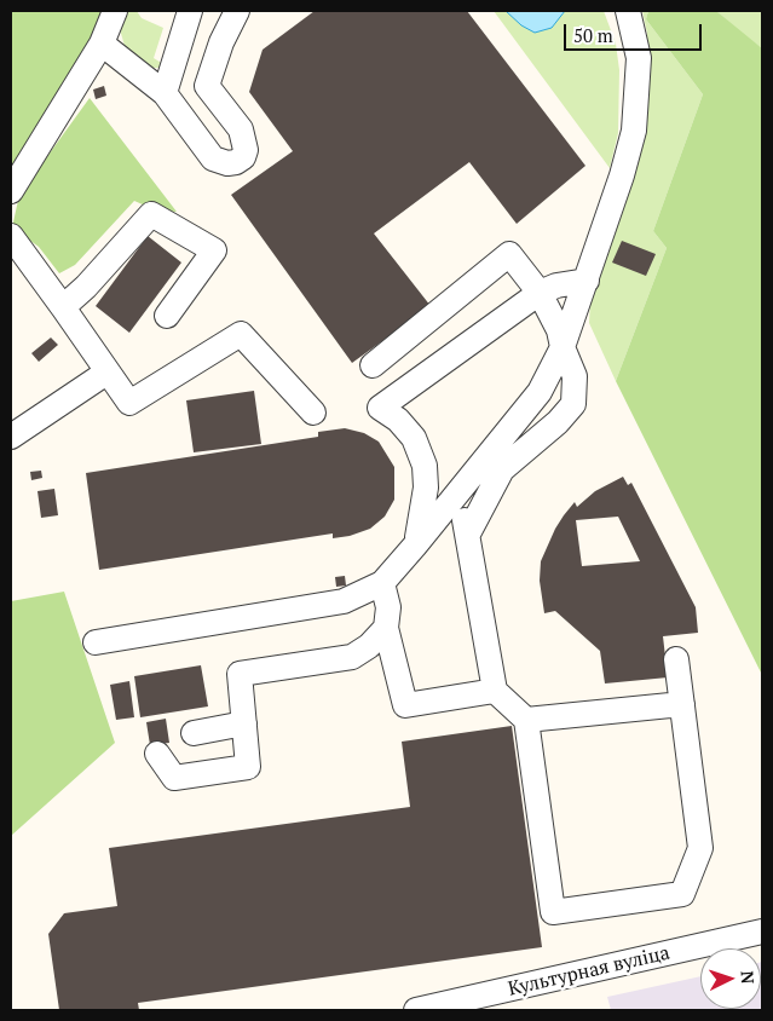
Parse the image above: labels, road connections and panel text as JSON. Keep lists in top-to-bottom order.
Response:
{
  "streets": {
    "street": ["Культурная вуліца"]
  },
  "scale_bar": "50 m",
  "north": "right"
}
